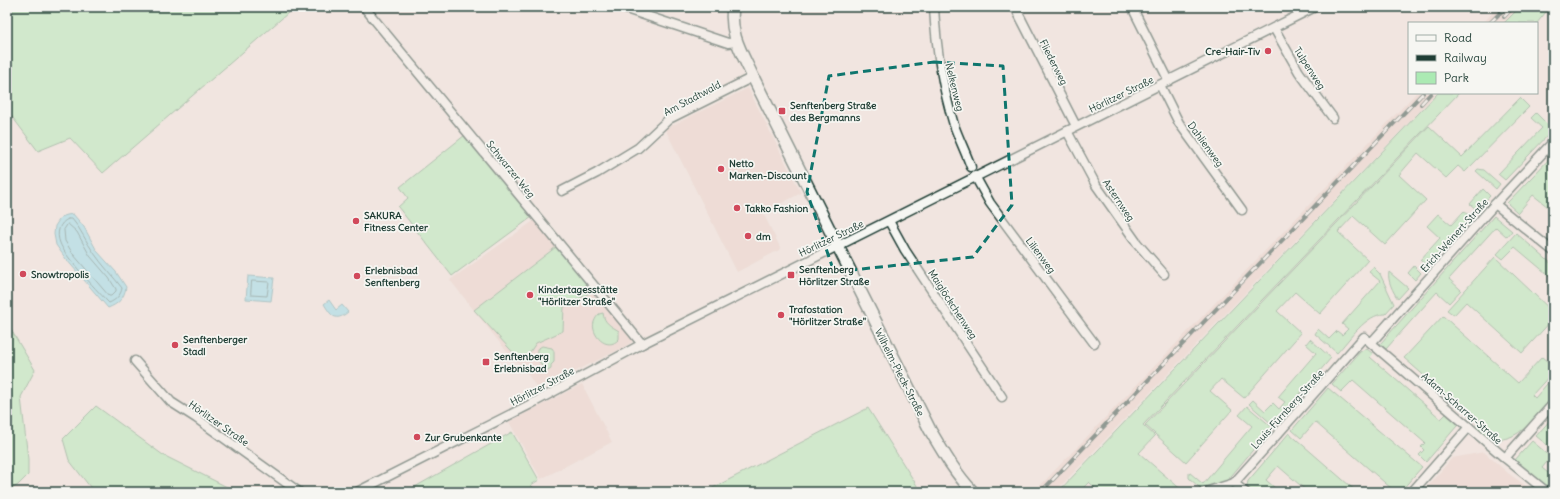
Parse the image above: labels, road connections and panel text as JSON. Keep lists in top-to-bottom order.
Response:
{
  "streets": {
    "main road": ["Wilhelm-Pieck-Straße"],
    "street": [
      "Fliederweg",
      "Tulpenweg",
      "Nelkenweg",
      "Hörlitzer Straße",
      "Am Stadtwald",
      "Dahlienweg",
      "Schwarzer Weg",
      "Asternweg",
      "Erich-Weinert-Straße",
      "Lilienweg",
      "Maiglöckchenweg",
      "Adam-Scharrer-Straße",
      "Louis-Fürnberg-Straße"
    ]
  },
  "crossings": [
    ["Fliederweg", "Hörlitzer Straße"],
    ["Tulpenweg", "Hörlitzer Straße"],
    ["Hörlitzer Straße", "Dahlienweg"],
    ["Hörlitzer Straße", "Schwarzer Weg"],
    ["Hörlitzer Straße", "Asternweg"],
    ["Hörlitzer Straße", "Lilienweg"],
    ["Hörlitzer Straße", "Maiglöckchenweg"],
    ["Hörlitzer Straße", "Wilhelm-Pieck-Straße"],
    ["Am Stadtwald", "Wilhelm-Pieck-Straße"],
    ["Erich-Weinert-Straße", "Adam-Scharrer-Straße"],
    ["Adam-Scharrer-Straße", "Louis-Fürnberg-Straße"]
  ],
  "places": {
    "other": [
      "Cre-Hair-Tiv",
      "Netto Marken-Discount",
      "Takko Fashion",
      "SAKURA Fitness Center",
      "dm",
      "Snowtropolis",
      "Erlebnisbad Senftenberg",
      "Kindertagesstätte \"Hörlitzer Straße\"",
      "Trafostation \"Hörlitzer Straße\"",
      "Senftenberger Stadl",
      "Zur Grubenkante"
    ],
    "transit": ["Senftenberg Straße des Bergmanns", "Senftenberg Hörlitzer Straße", "Senftenberg Erlebnisbad"]
  },
  "legend": ["Road", "Railway", "Park"]
}
